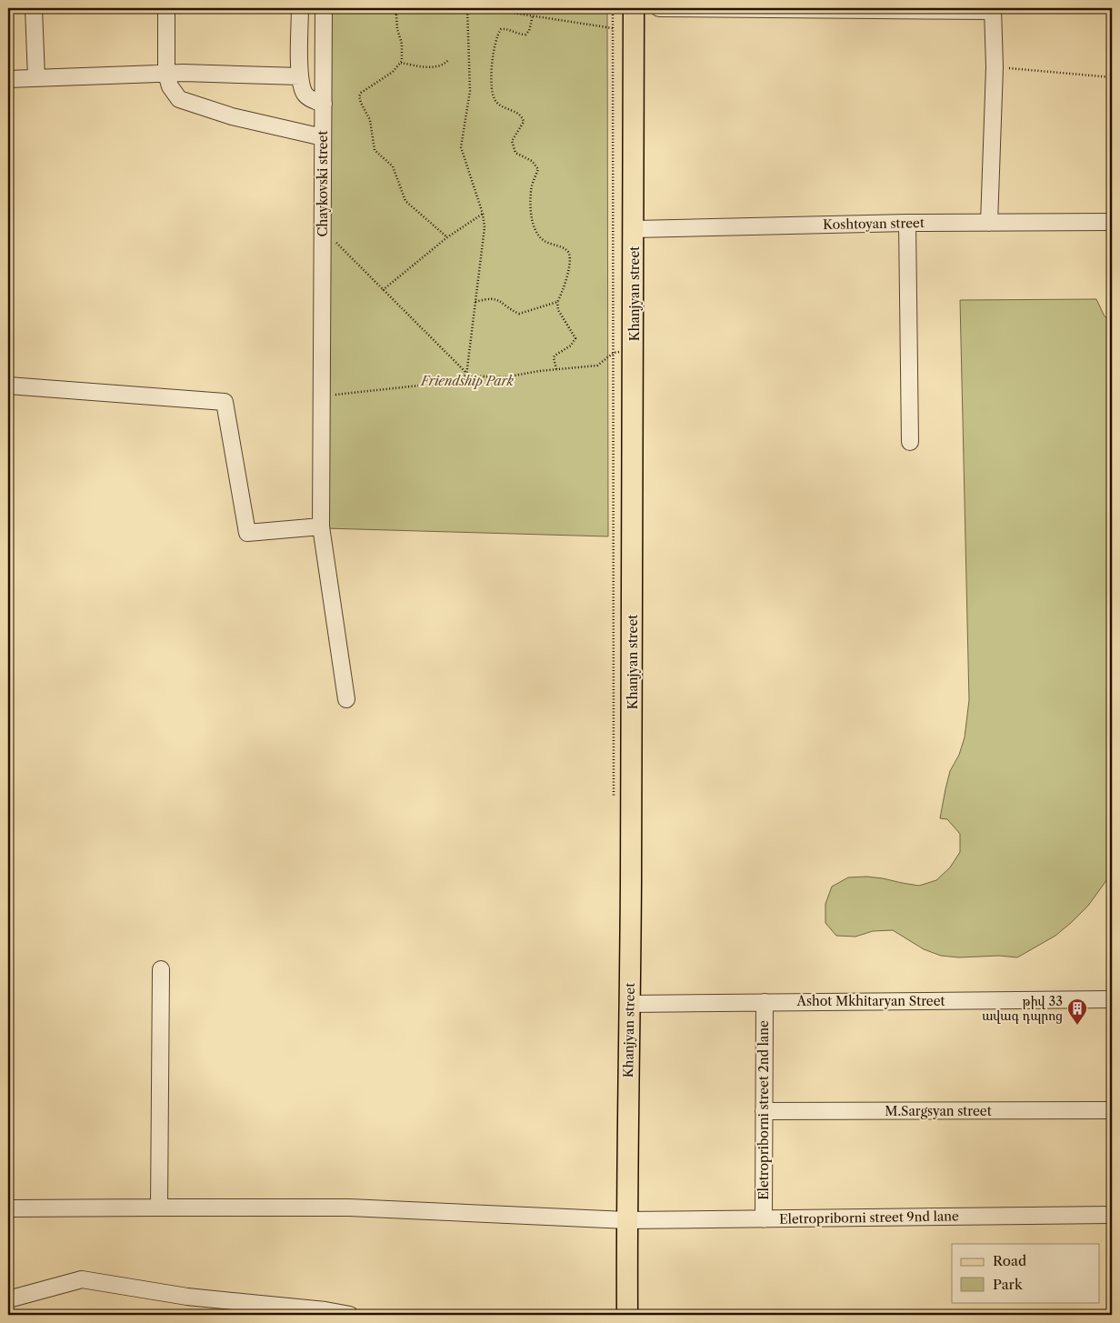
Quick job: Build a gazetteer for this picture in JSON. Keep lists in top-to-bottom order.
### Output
{
  "streets": {
    "main road": ["Khanjyan street"],
    "street": [
      "Chaykovski street",
      "Koshtoyan street",
      "Ashot Mkhitaryan Street",
      "Eletropriborni street 2nd lane",
      "M.Sargsyan street",
      "Eletropriborni street 9nd lane"
    ]
  },
  "crossings": [
    ["Koshtoyan street", "Khanjyan street"],
    ["Khanjyan street", "Ashot Mkhitaryan Street"],
    ["Khanjyan street", "Eletropriborni street 9nd lane"],
    ["Ashot Mkhitaryan Street", "Eletropriborni street 2nd lane"],
    ["Eletropriborni street 2nd lane", "M.Sargsyan street"],
    ["Eletropriborni street 2nd lane", "Eletropriborni street 9nd lane"]
  ],
  "parks": ["Friendship Park"],
  "places": {
    "building": ["թիվ 33 ավագ դպրոց"]
  },
  "legend": ["Road", "Park"]
}
